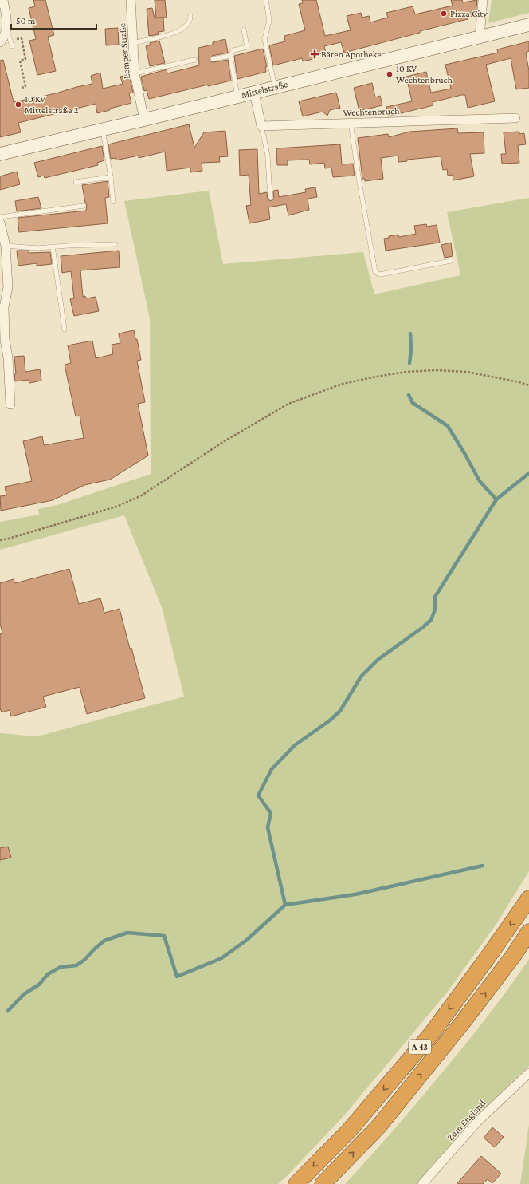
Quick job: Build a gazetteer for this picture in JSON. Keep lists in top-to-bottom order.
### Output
{
  "streets": {
    "highway": ["A 43"],
    "main road": ["Mittelstraße"],
    "street": ["Lemper Straße", "Wechtenbruch", "Zum England"]
  },
  "crossings": [
    ["Lemper Straße", "Mittelstraße"]
  ],
  "places": {
    "other": ["Pizza City", "10 KV Wechtenbruch", "10 KV Mittelstraße 2"],
    "health": ["Bären Apotheke"]
  },
  "scale_bar": "50 m"
}
